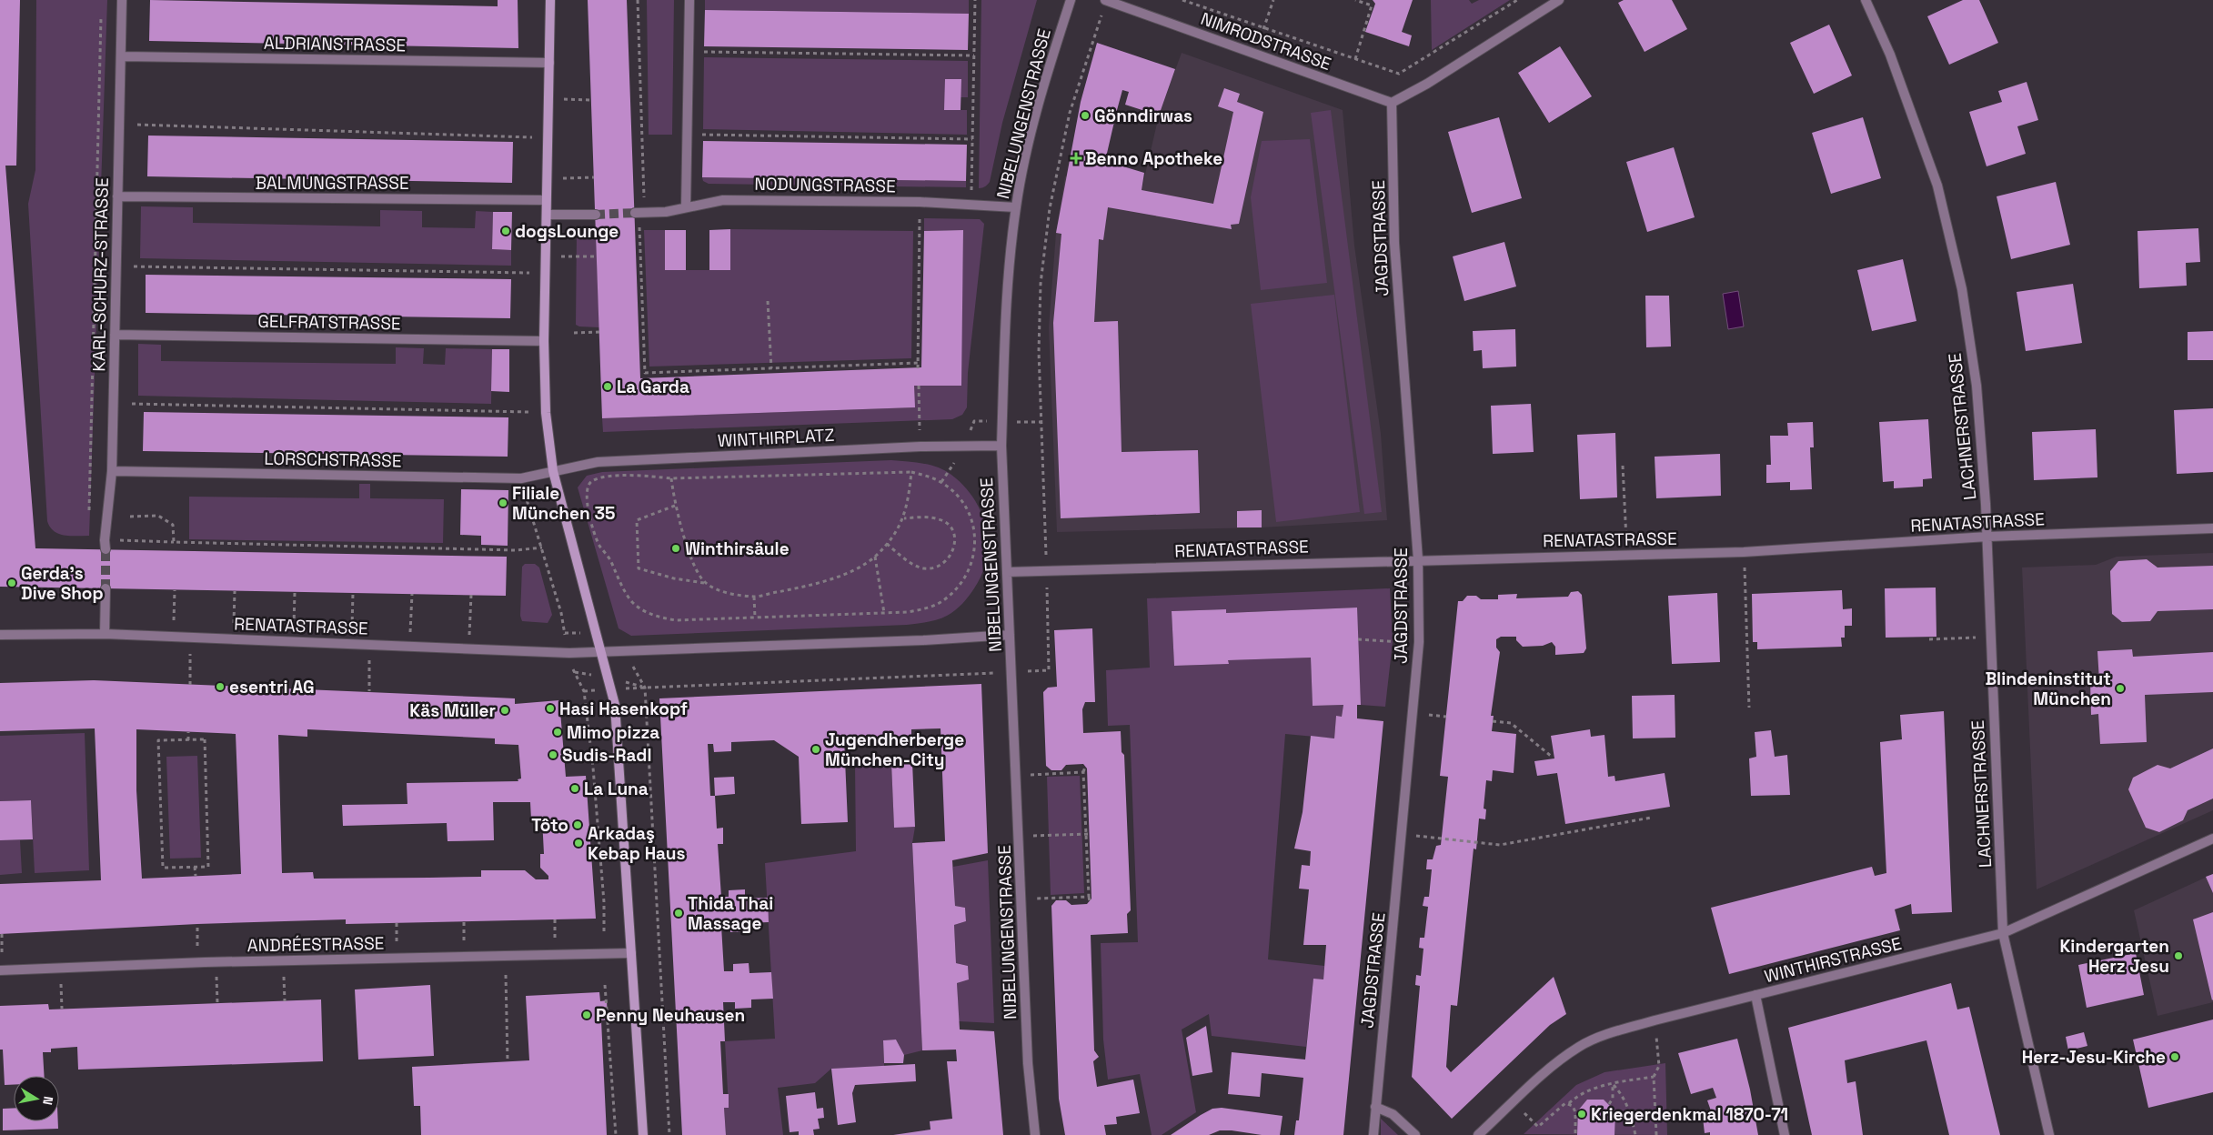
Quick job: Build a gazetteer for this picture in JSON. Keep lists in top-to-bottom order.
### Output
{
  "streets": {
    "street": [
      "NIMRODSTRASSE",
      "ALDRIANSTRASSE",
      "NIBELUNGENSTRASSE",
      "BALMUNGSTRASSE",
      "NODUNGSTRASSE",
      "JAGDSTRASSE",
      "KARL-SCHURZ-STRASSE",
      "GELFRATSTRASSE",
      "LACHNERSTRASSE",
      "WINTHIRPLATZ",
      "LORSCHSTRASSE",
      "RENATASTRASSE",
      "ANDRÉESTRASSE",
      "WINTHIRSTRASSE"
    ]
  },
  "crossings": [
    ["NIMRODSTRASSE", "JAGDSTRASSE"],
    ["ALDRIANSTRASSE", "KARL-SCHURZ-STRASSE"],
    ["NIBELUNGENSTRASSE", "NODUNGSTRASSE"],
    ["NIBELUNGENSTRASSE", "WINTHIRPLATZ"],
    ["NIBELUNGENSTRASSE", "RENATASTRASSE"],
    ["BALMUNGSTRASSE", "KARL-SCHURZ-STRASSE"],
    ["JAGDSTRASSE", "RENATASTRASSE"],
    ["KARL-SCHURZ-STRASSE", "GELFRATSTRASSE"],
    ["KARL-SCHURZ-STRASSE", "LORSCHSTRASSE"],
    ["LACHNERSTRASSE", "RENATASTRASSE"],
    ["LACHNERSTRASSE", "WINTHIRSTRASSE"],
    ["WINTHIRPLATZ", "LORSCHSTRASSE"]
  ],
  "places": {
    "other": [
      "Gönndirwas",
      "dogsLounge",
      "La Garda",
      "Filiale München 35",
      "Winthirsäule",
      "Gerda's Dive Shop",
      "esentri AG",
      "Blindeninstitut München",
      "Hasi Hasenkopf",
      "Käs Müller",
      "Mimo pizza",
      "Jugendherberge München-City",
      "Sudis-Radl",
      "La Luna",
      "Tôto",
      "Arkadaş Kebap Haus",
      "Thida Thai Massage",
      "Kindergarten Herz Jesu",
      "Penny Neuhausen",
      "Herz-Jesu-Kirche",
      "Kriegerdenkmal 1870-71"
    ],
    "health": ["Benno Apotheke"]
  },
  "north": "right"
}
